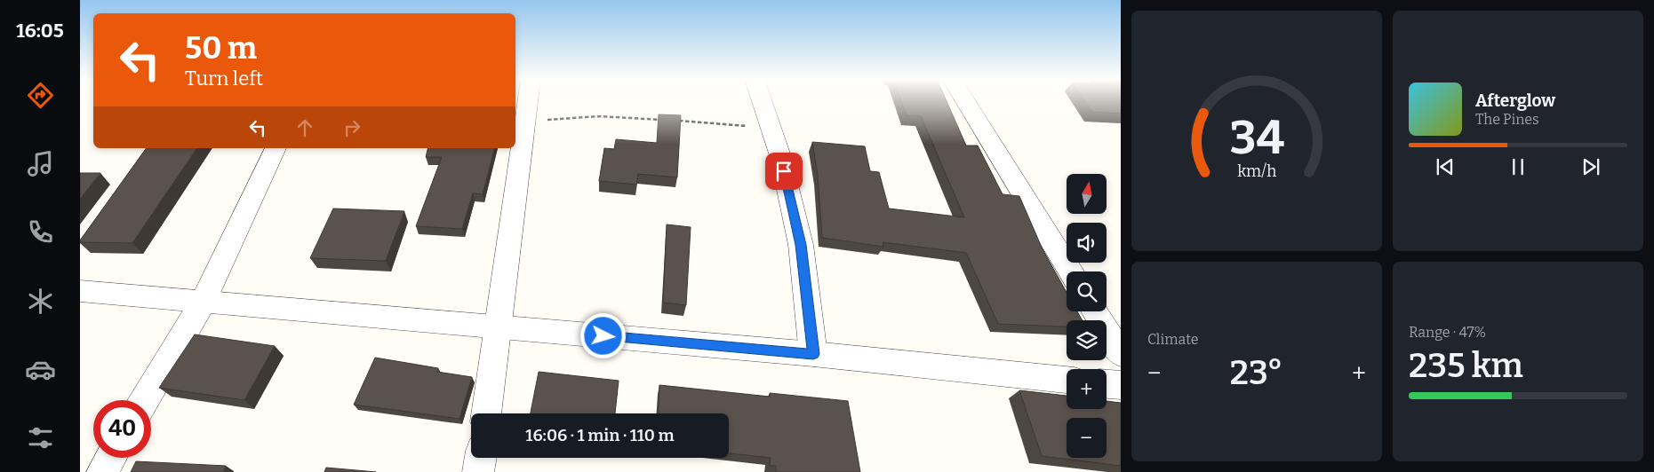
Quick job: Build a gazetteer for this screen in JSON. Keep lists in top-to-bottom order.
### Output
{
  "north": "top",
  "page": {
    "tabs": "16:05",
    "turn": ["50 m", "Turn left"],
    "song": ["Afterglow", "The Pines"],
    "map_buttons": ["+", "−"],
    "tile": [
      "Climate",
      ["Range · 47%", "235 km"]
    ],
    "heat": ["−", "23°", "+"],
    "limit": "40",
    "trip": "16:06 · 1 min · 110 m",
    "gauge": ["34", "km/h"]
  }
}
